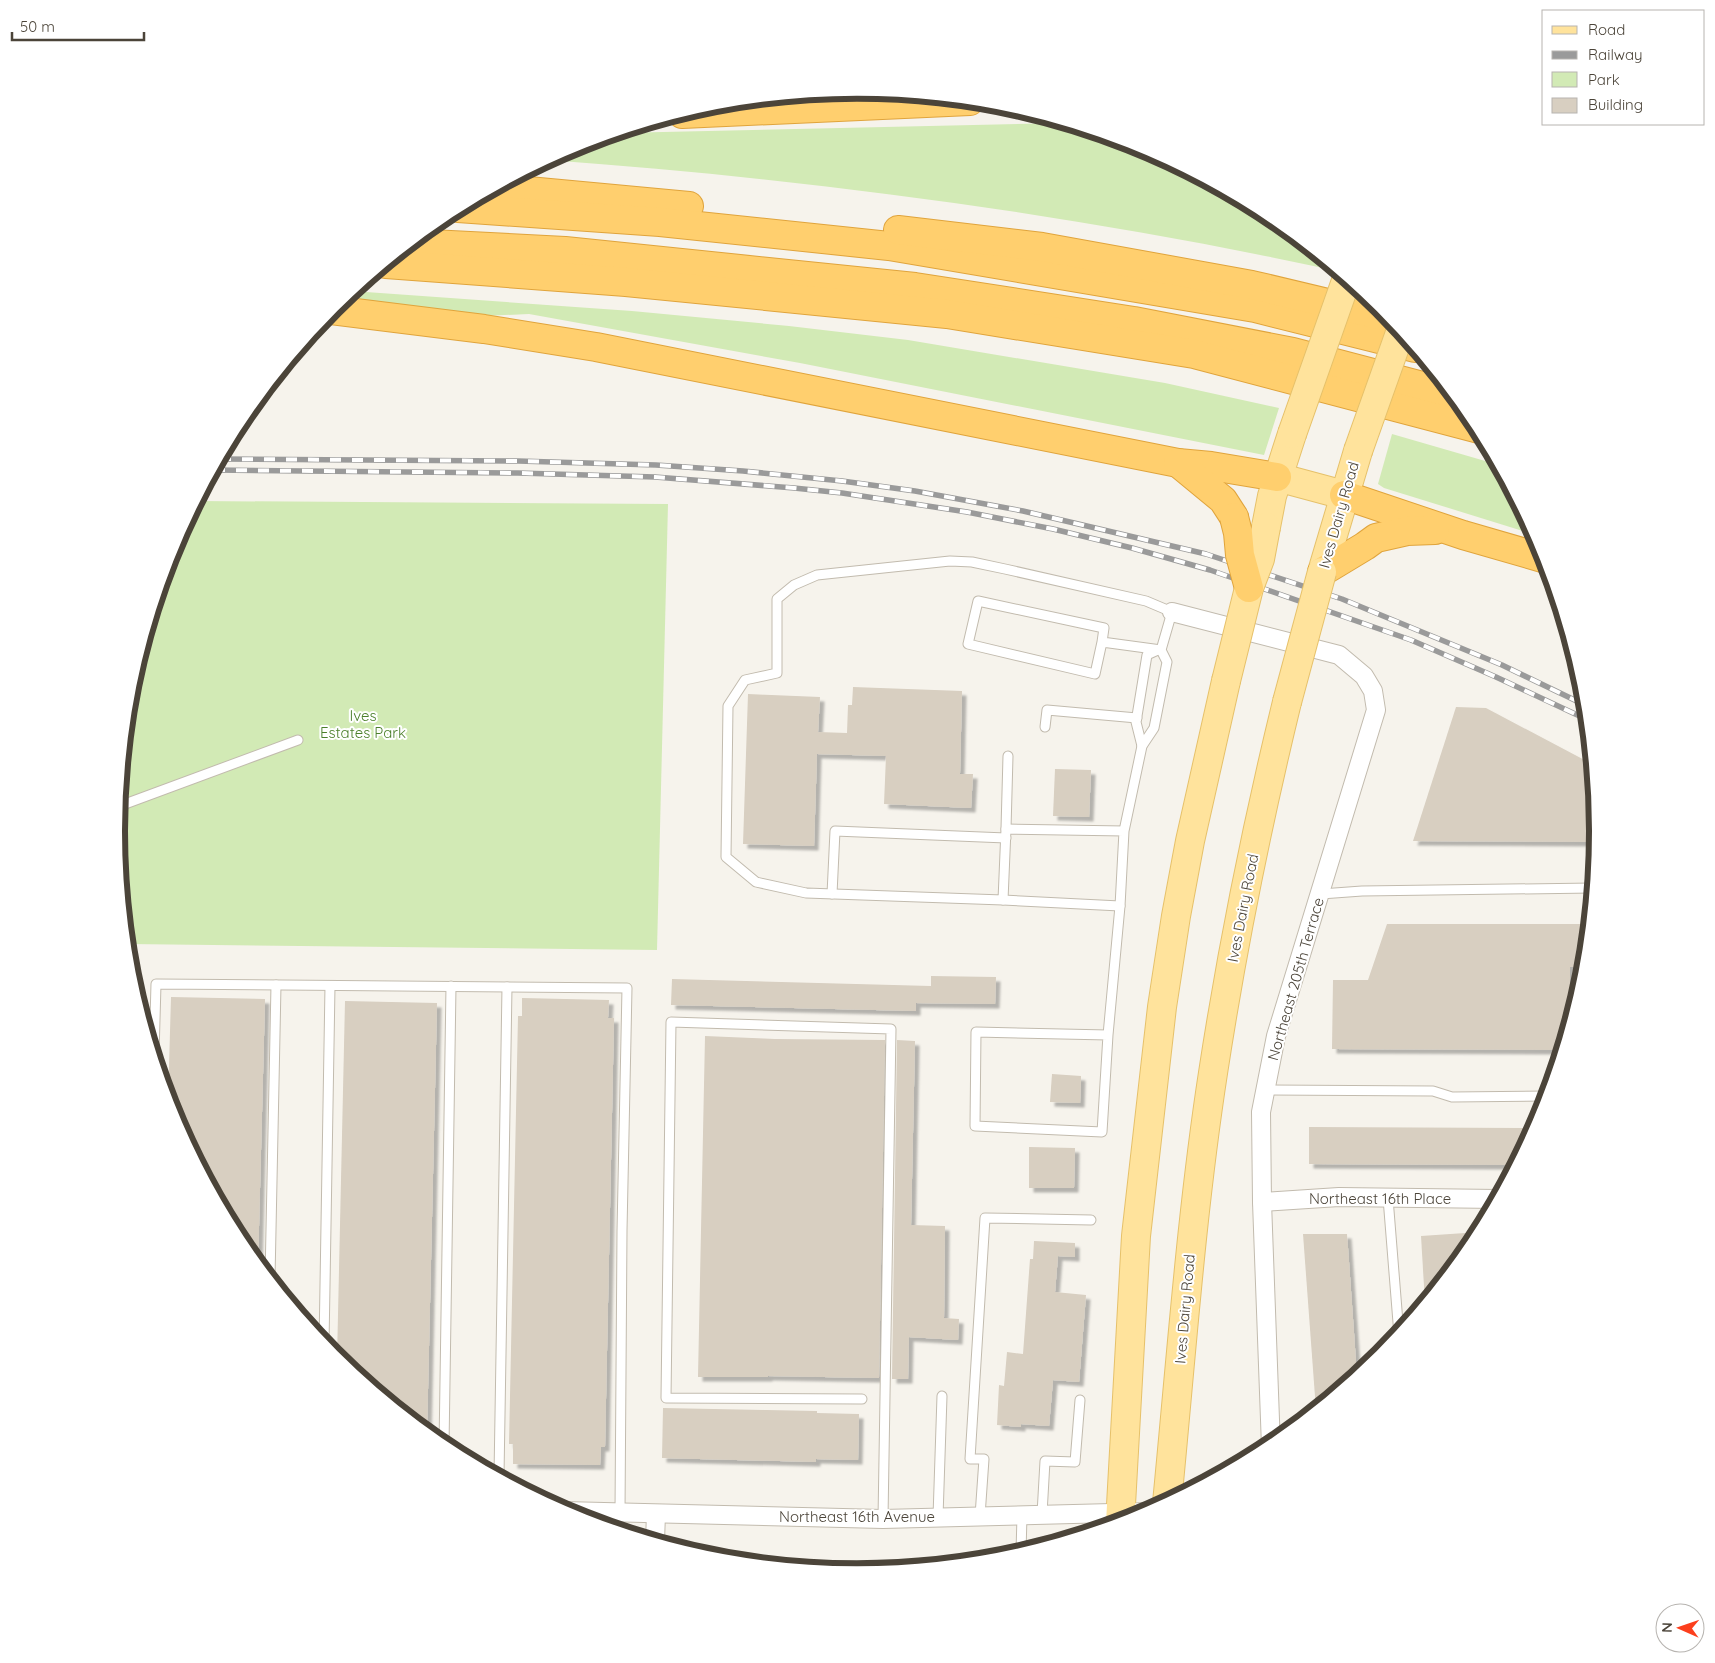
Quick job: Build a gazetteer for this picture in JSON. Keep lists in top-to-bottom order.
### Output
{
  "streets": {
    "main road": ["Ives Dairy Road"],
    "street": ["Northeast 205th Terrace", "Northeast 16th Place", "Northeast 16th Avenue"]
  },
  "crossings": [
    ["Northeast 205th Terrace", "Northeast 16th Place"]
  ],
  "parks": ["Ives Estates Park"],
  "legend": [
    "Road",
    "Railway",
    "Park",
    "Building"
  ],
  "scale_bar": "50 m",
  "north": "left"
}
